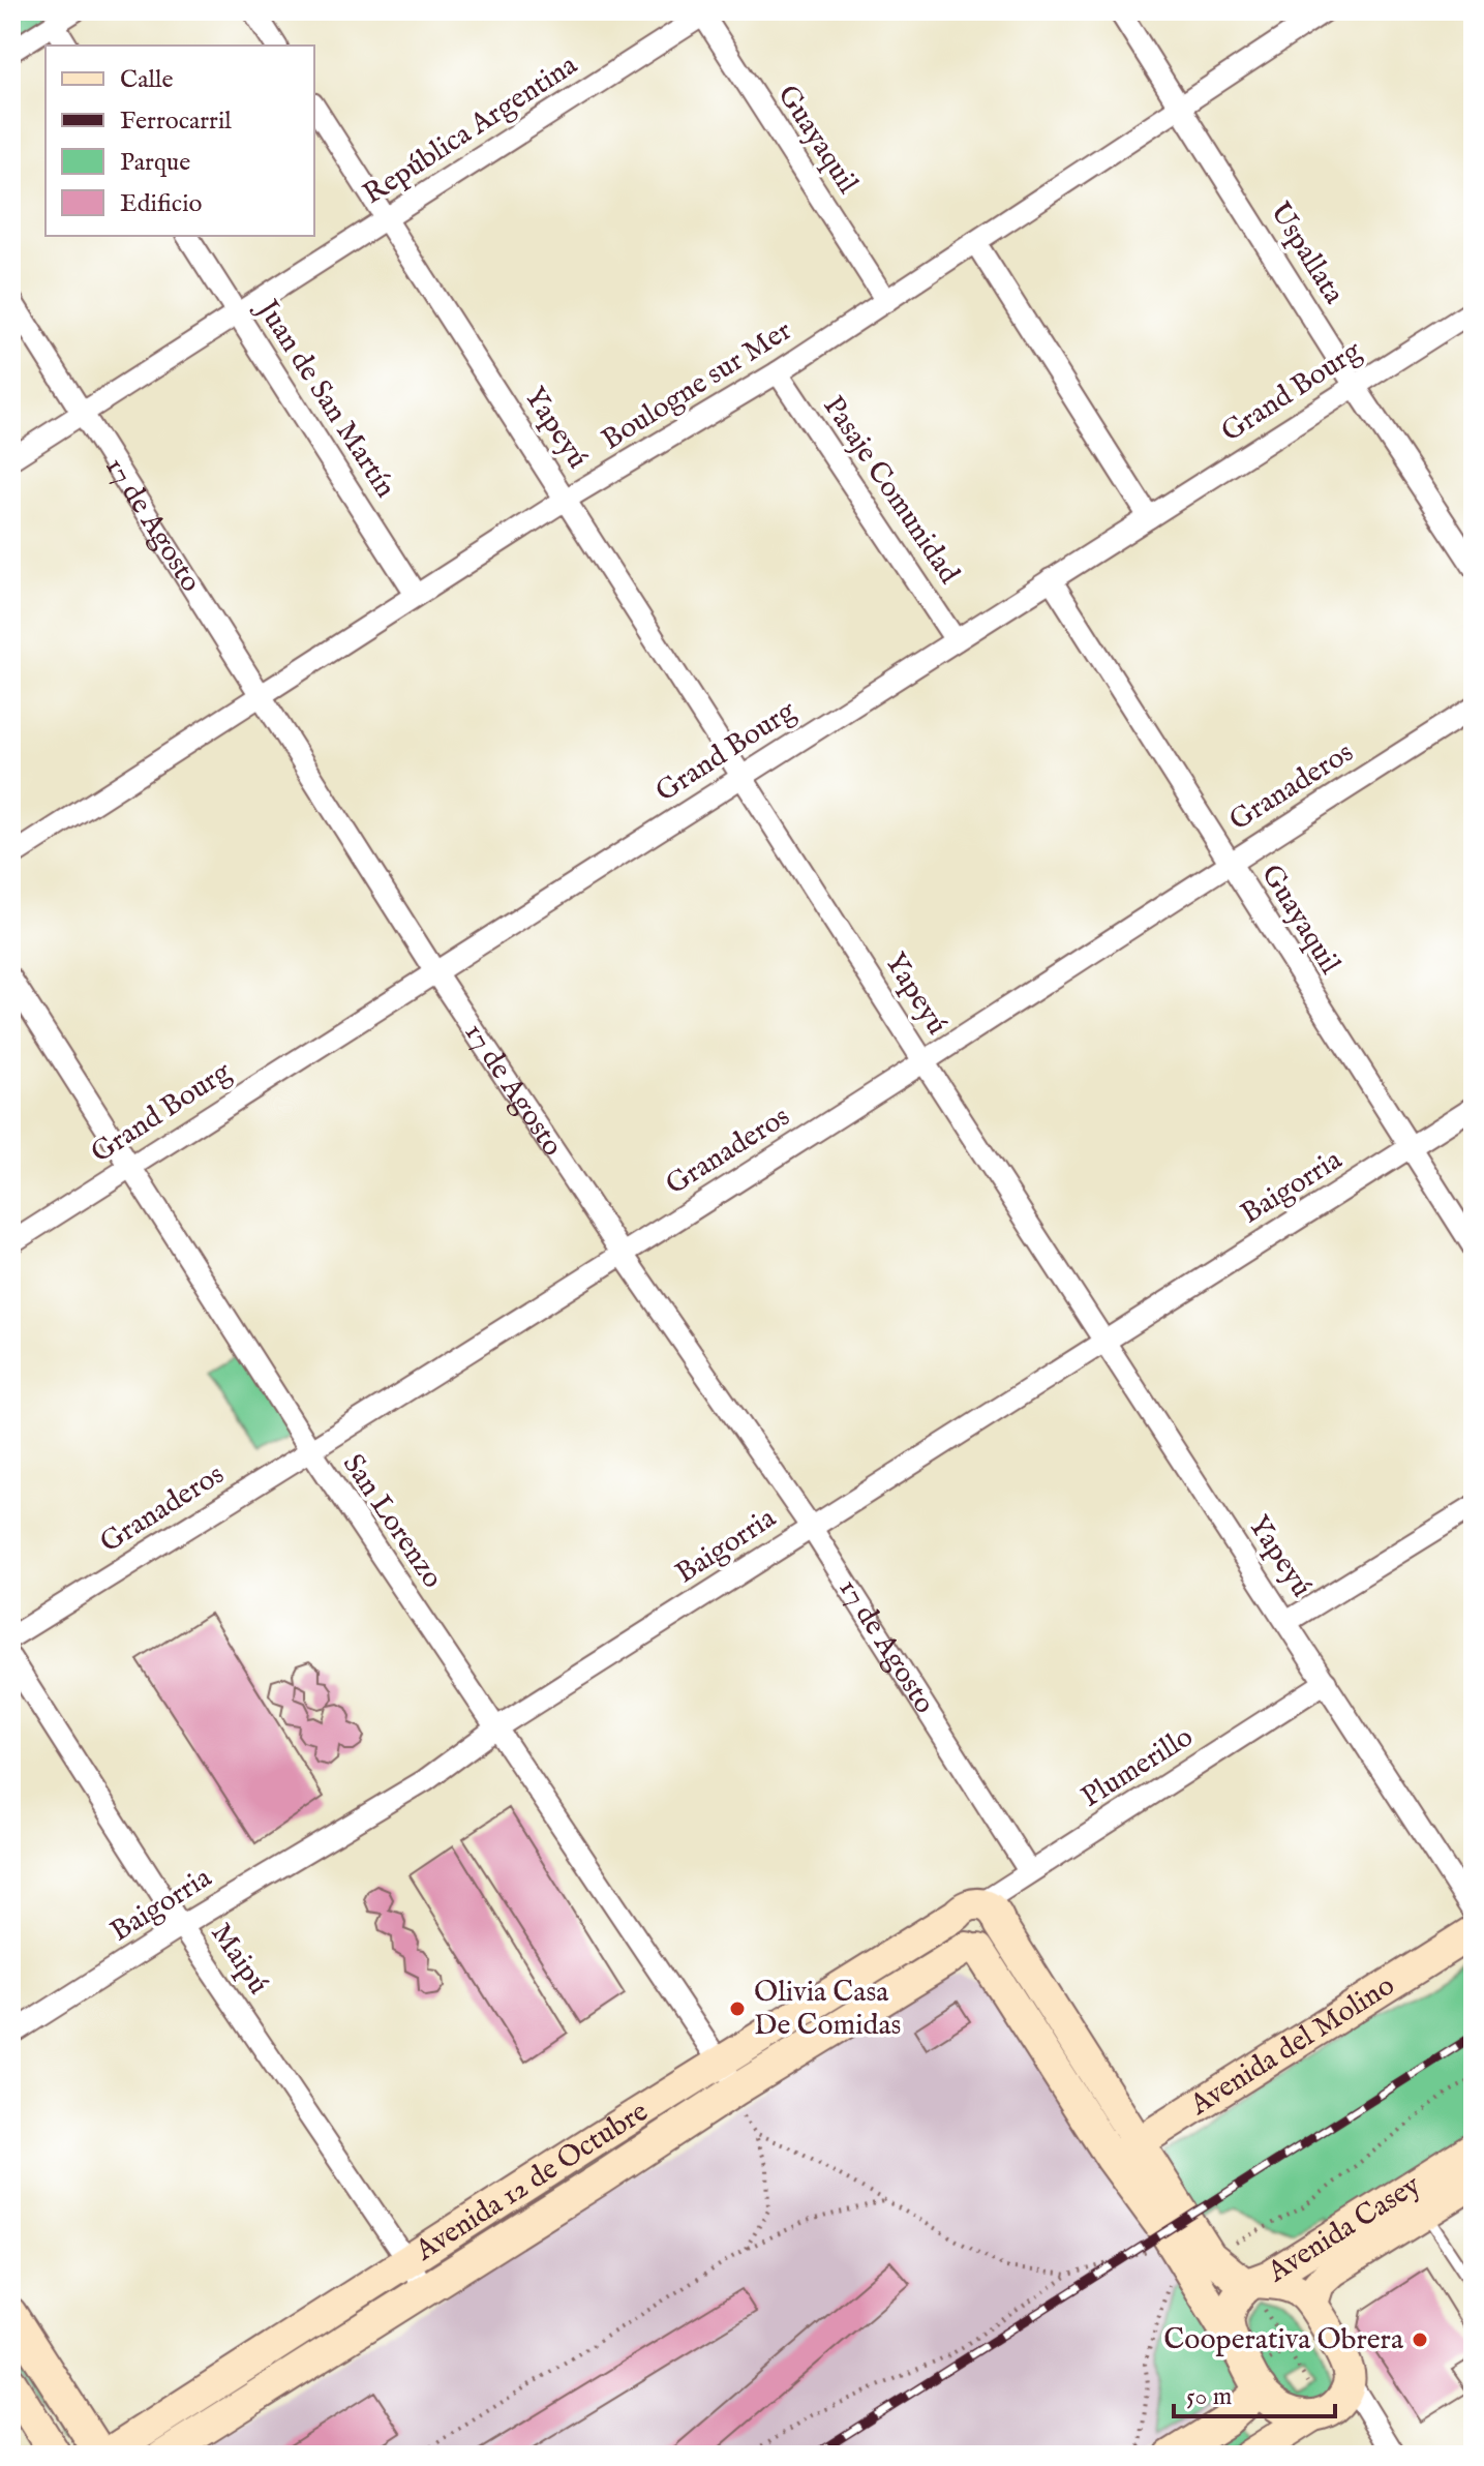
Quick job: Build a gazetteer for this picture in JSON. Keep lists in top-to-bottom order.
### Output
{
  "streets": {
    "main road": ["Avenida del Molino", "Avenida 12 de Octubre", "Avenida Casey"],
    "street": [
      "República Argentina",
      "Guayaquil",
      "Uspallata",
      "Boulogne sur Mer",
      "Grand Bourg",
      "Juan de San Martín",
      "Yapeyú",
      "Pasaje Comunidad",
      "17 de Agosto",
      "Granaderos",
      "Baigorria",
      "San Lorenzo",
      "Plumerillo",
      "Maipú"
    ]
  },
  "crossings": [
    ["República Argentina", "Guayaquil"],
    ["República Argentina", "Juan de San Martín"],
    ["República Argentina", "Yapeyú"],
    ["República Argentina", "17 de Agosto"],
    ["Guayaquil", "Boulogne sur Mer"],
    ["Guayaquil", "Grand Bourg"],
    ["Guayaquil", "Granaderos"],
    ["Guayaquil", "Baigorria"],
    ["Uspallata", "Boulogne sur Mer"],
    ["Uspallata", "Grand Bourg"],
    ["Boulogne sur Mer", "Juan de San Martín"],
    ["Boulogne sur Mer", "Yapeyú"],
    ["Boulogne sur Mer", "Pasaje Comunidad"],
    ["Boulogne sur Mer", "17 de Agosto"],
    ["Grand Bourg", "Yapeyú"],
    ["Grand Bourg", "Pasaje Comunidad"],
    ["Grand Bourg", "17 de Agosto"],
    ["Grand Bourg", "San Lorenzo"],
    ["Yapeyú", "Granaderos"],
    ["Yapeyú", "Baigorria"],
    ["Yapeyú", "Plumerillo"],
    ["17 de Agosto", "Granaderos"],
    ["17 de Agosto", "Baigorria"],
    ["17 de Agosto", "Plumerillo"],
    ["Granaderos", "San Lorenzo"],
    ["Baigorria", "San Lorenzo"],
    ["Baigorria", "Maipú"],
    ["San Lorenzo", "Avenida 12 de Octubre"],
    ["Plumerillo", "Avenida 12 de Octubre"],
    ["Maipú", "Avenida 12 de Octubre"]
  ],
  "places": ["Olivia Casa De Comidas", "Cooperativa Obrera"],
  "legend": [
    "Calle",
    "Ferrocarril",
    "Parque",
    "Edificio"
  ],
  "scale_bar": "50 m"
}
